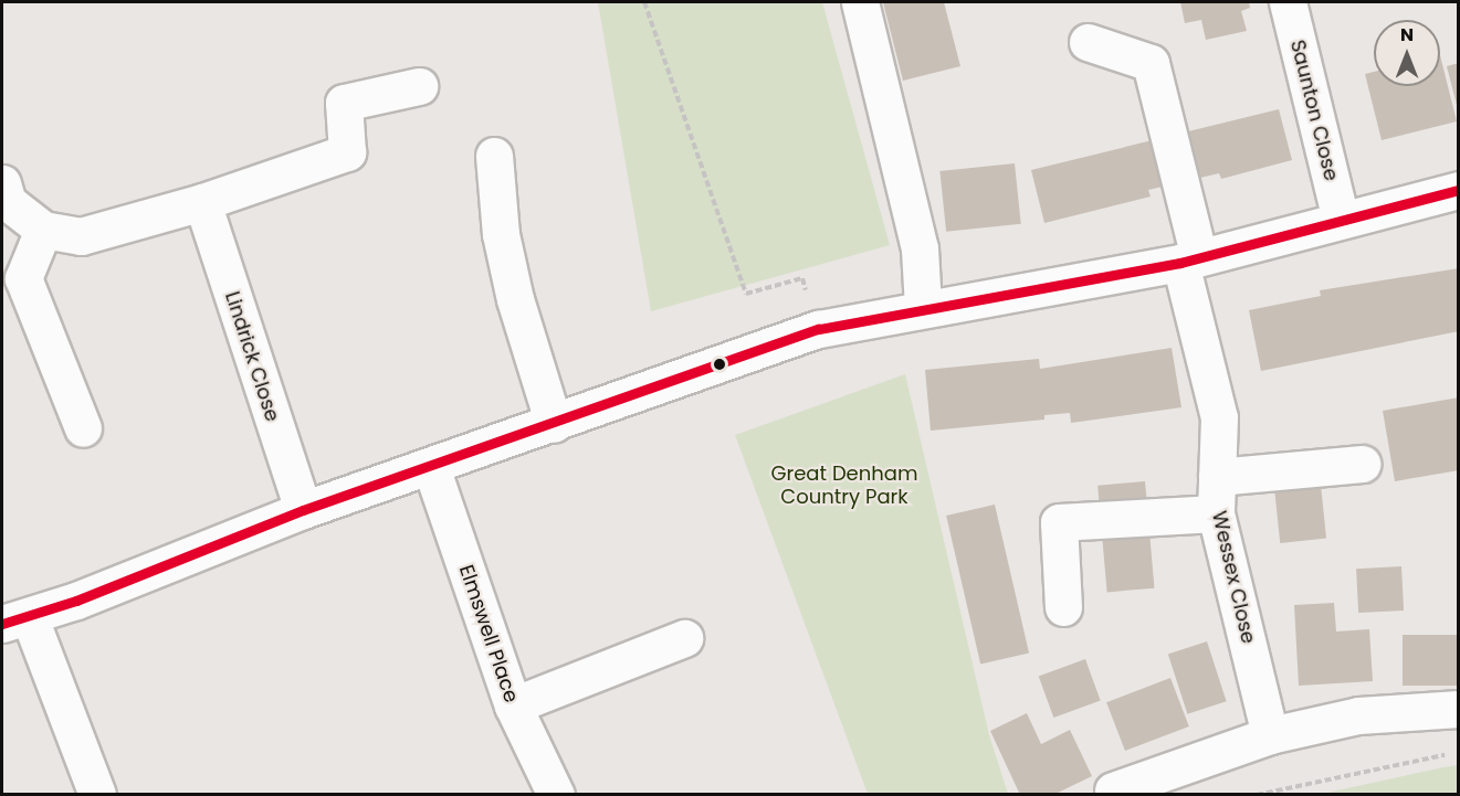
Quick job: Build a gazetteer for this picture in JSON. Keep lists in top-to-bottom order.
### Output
{
  "streets": {
    "street": [
      "Saunton Close",
      "Lindrick Close",
      "Wessex Close",
      "Elmswell Place"
    ]
  },
  "parks": ["Great Denham Country Park"],
  "north": "top"
}
